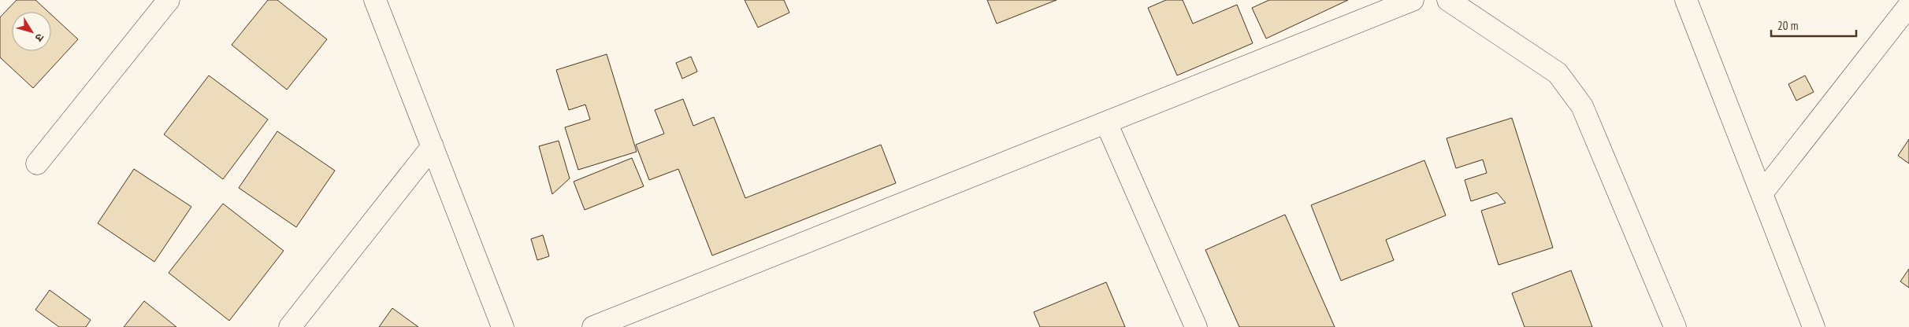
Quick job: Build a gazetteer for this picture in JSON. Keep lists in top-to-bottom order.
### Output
{
  "scale_bar": "20 m",
  "north": "bottom right"
}
